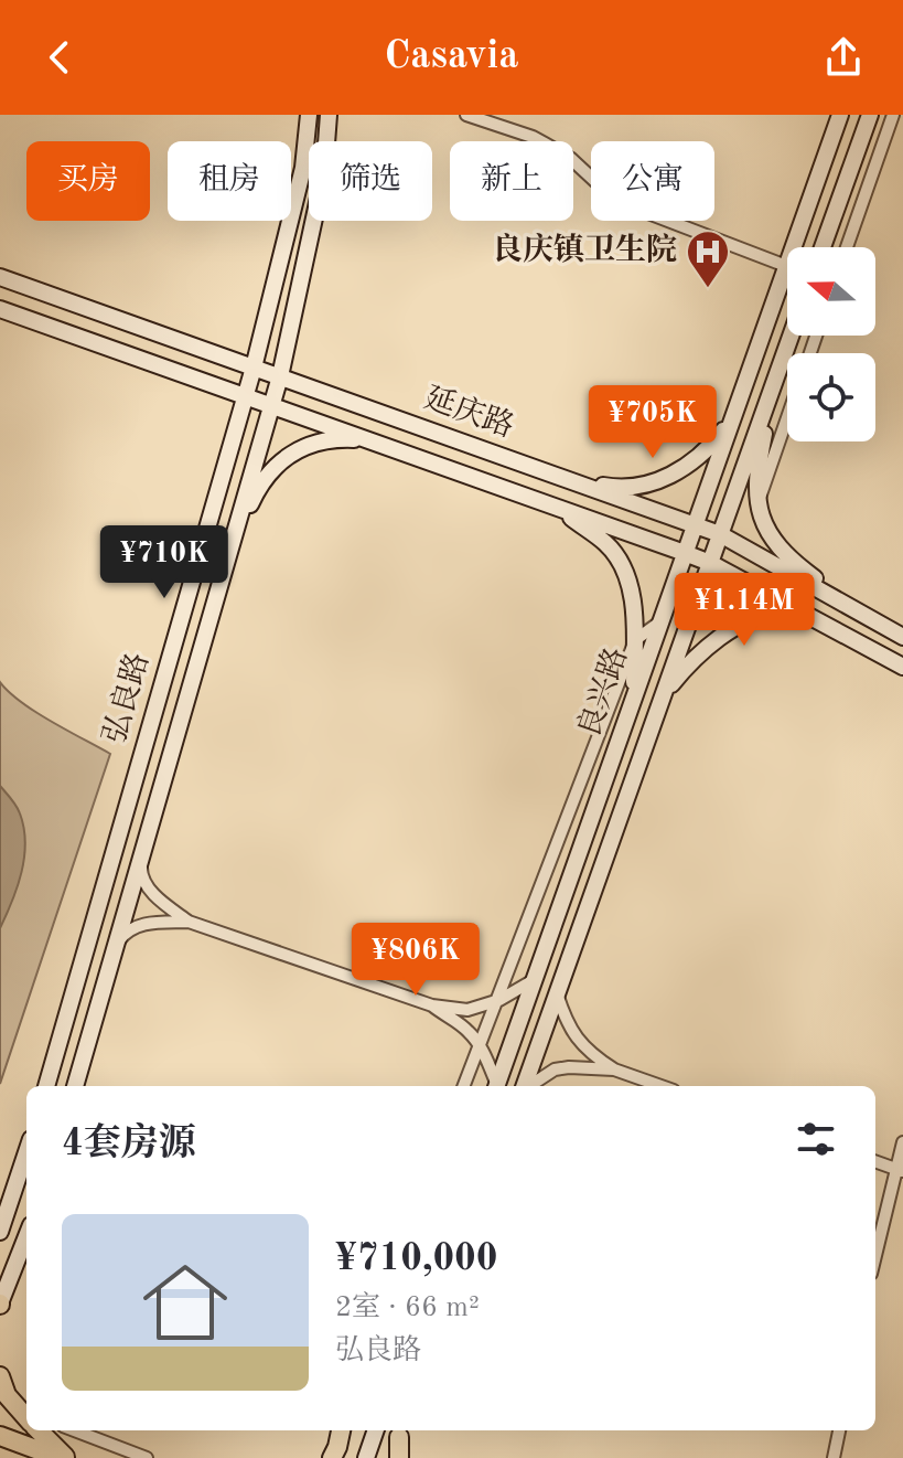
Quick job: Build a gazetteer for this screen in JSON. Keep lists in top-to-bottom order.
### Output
{
  "streets": {
    "street": ["延庆路", "良兴路", "弘良路"]
  },
  "crossings": [
    ["延庆路", "良兴路"],
    ["延庆路", "弘良路"]
  ],
  "places": {
    "hospital": ["良庆镇卫生院"]
  },
  "north": "left",
  "page": {
    "header": "Casavia",
    "chip": [
      "买房",
      "租房",
      "筛选",
      "新上",
      "公寓"
    ],
    "price": [
      "¥705K",
      "¥710K",
      "¥1.14M",
      "¥806K"
    ],
    "heading": "4套房源",
    "list": [
      {
        "name": "¥710,000",
        "note": "2室 · 66 m² · 弘良路"
      }
    ]
  }
}
